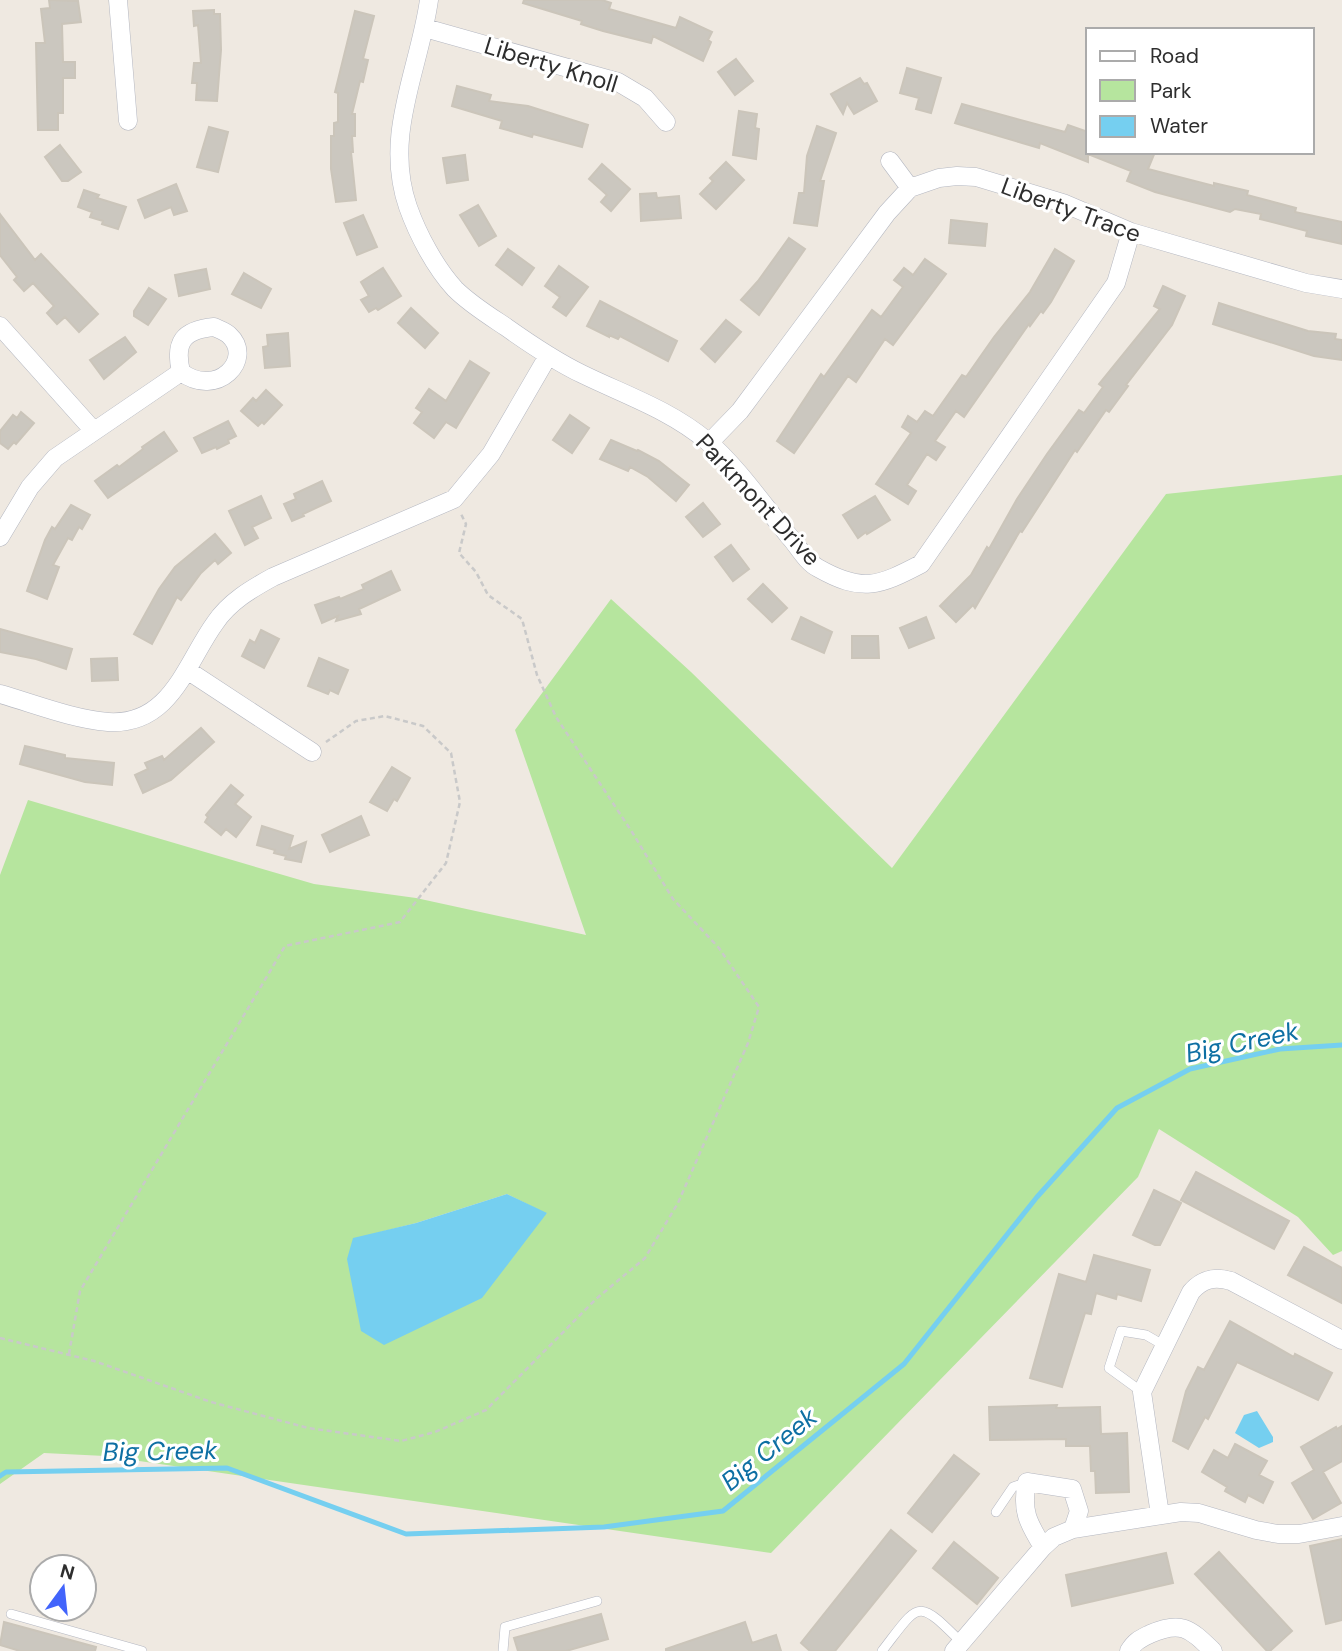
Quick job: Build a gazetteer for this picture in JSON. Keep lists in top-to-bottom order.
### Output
{
  "streets": {
    "street": ["Liberty Knoll", "Liberty Trace", "Parkmont Drive"]
  },
  "crossings": [
    ["Liberty Knoll", "Parkmont Drive"],
    ["Liberty Trace", "Parkmont Drive"]
  ],
  "water": ["Big Creek"],
  "legend": ["Road", "Park", "Water"],
  "north": "top"
}
